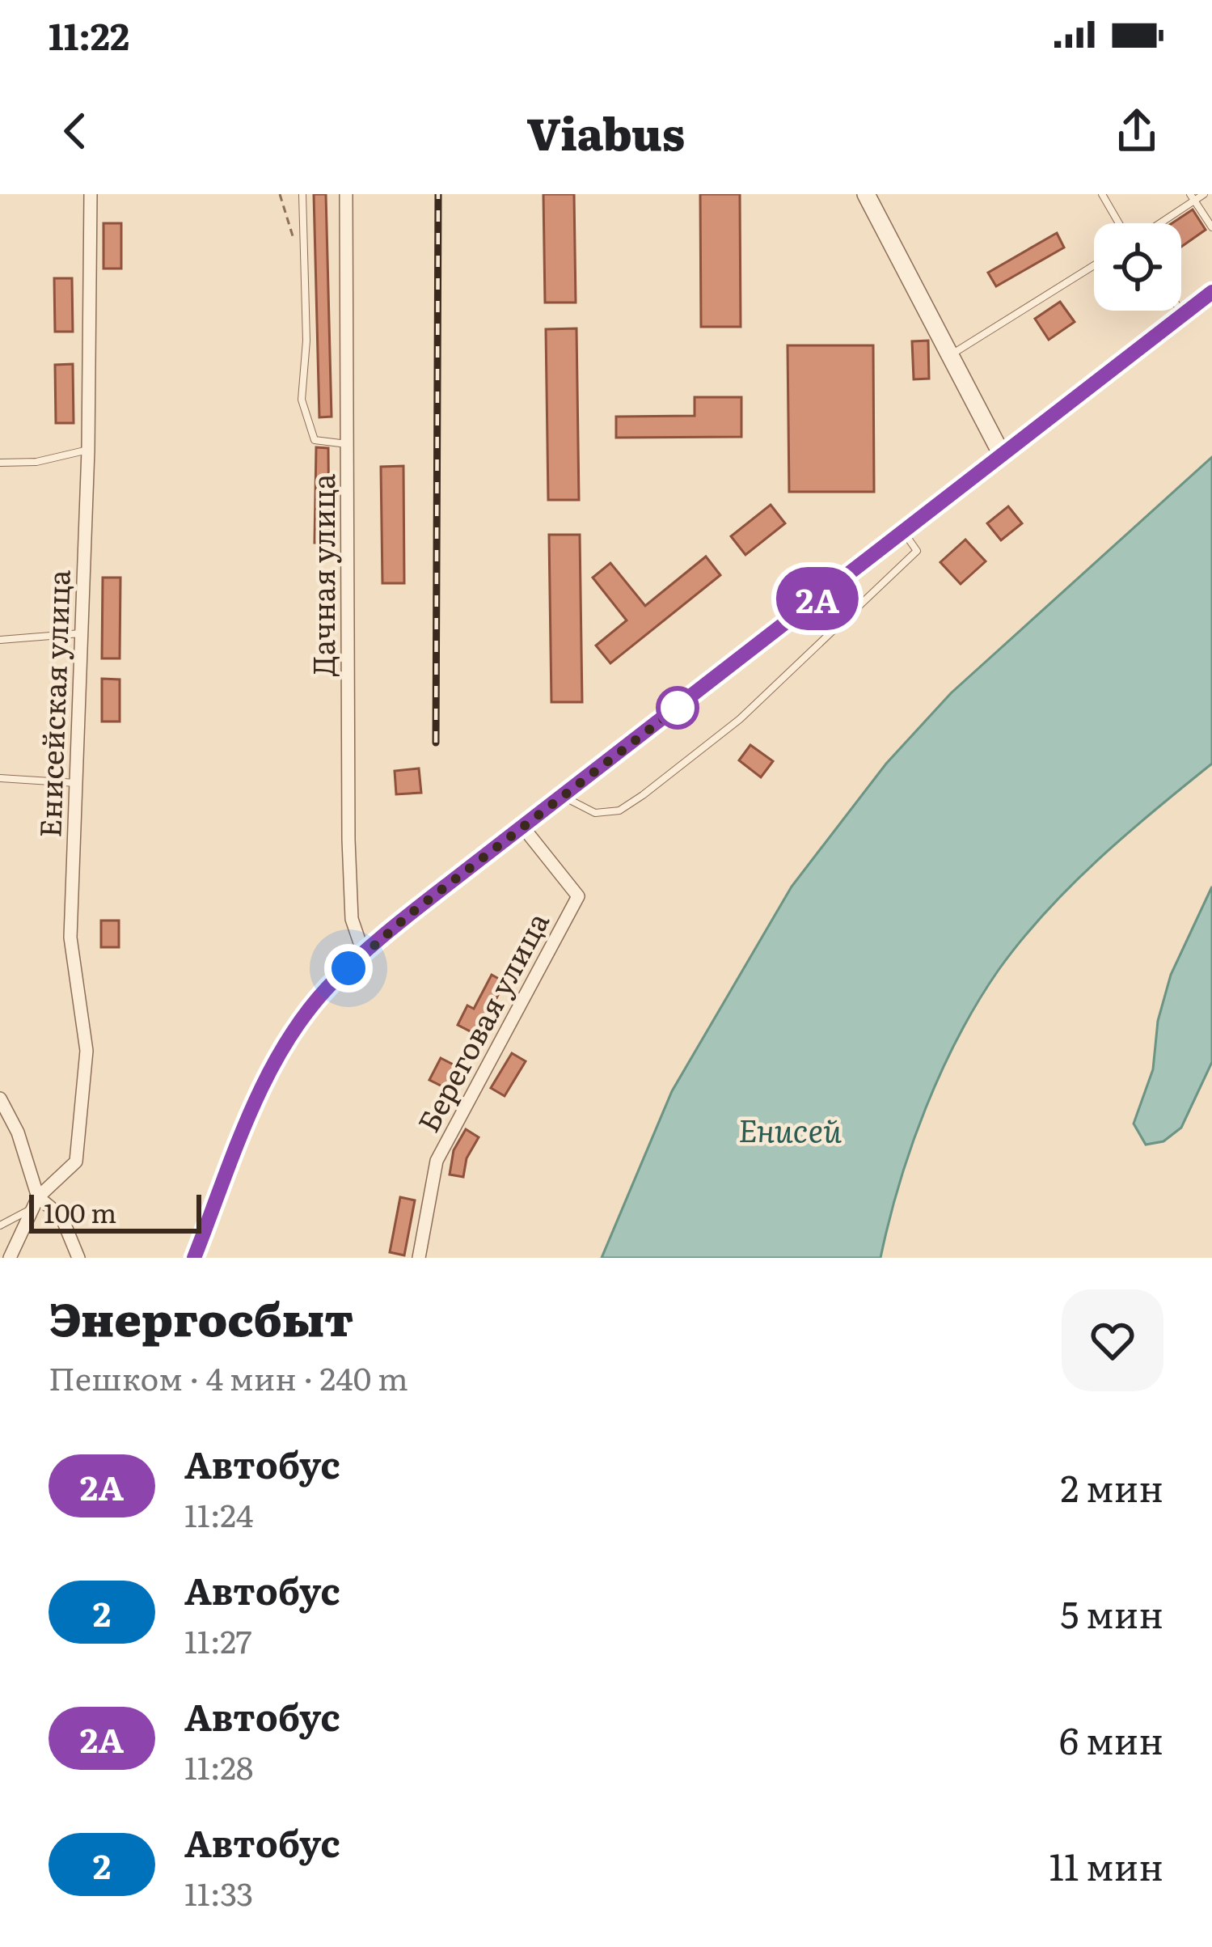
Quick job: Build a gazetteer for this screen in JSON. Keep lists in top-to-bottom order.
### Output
{
  "streets": {
    "street": ["Дачная улица", "Енисейская улица", "Береговая улица"]
  },
  "water": ["Енисей"],
  "lines": ["bus line 2А"],
  "scale_bar": "100 m",
  "page": {
    "status": "11:22",
    "header": "Viabus",
    "on_map": "2А",
    "scale": "100 m",
    "heading": ["Энергосбыт", "Пешком · 4 мин · 240 m"],
    "list": [
      {
        "mark": "2А",
        "name": "Автобус",
        "note": "11:24",
        "value": "2 мин"
      },
      {
        "mark": "2",
        "name": "Автобус",
        "note": "11:27",
        "value": "5 мин"
      },
      {
        "mark": "2А",
        "name": "Автобус",
        "note": "11:28",
        "value": "6 мин"
      },
      {
        "mark": "2",
        "name": "Автобус",
        "note": "11:33",
        "value": "11 мин"
      }
    ]
  }
}
